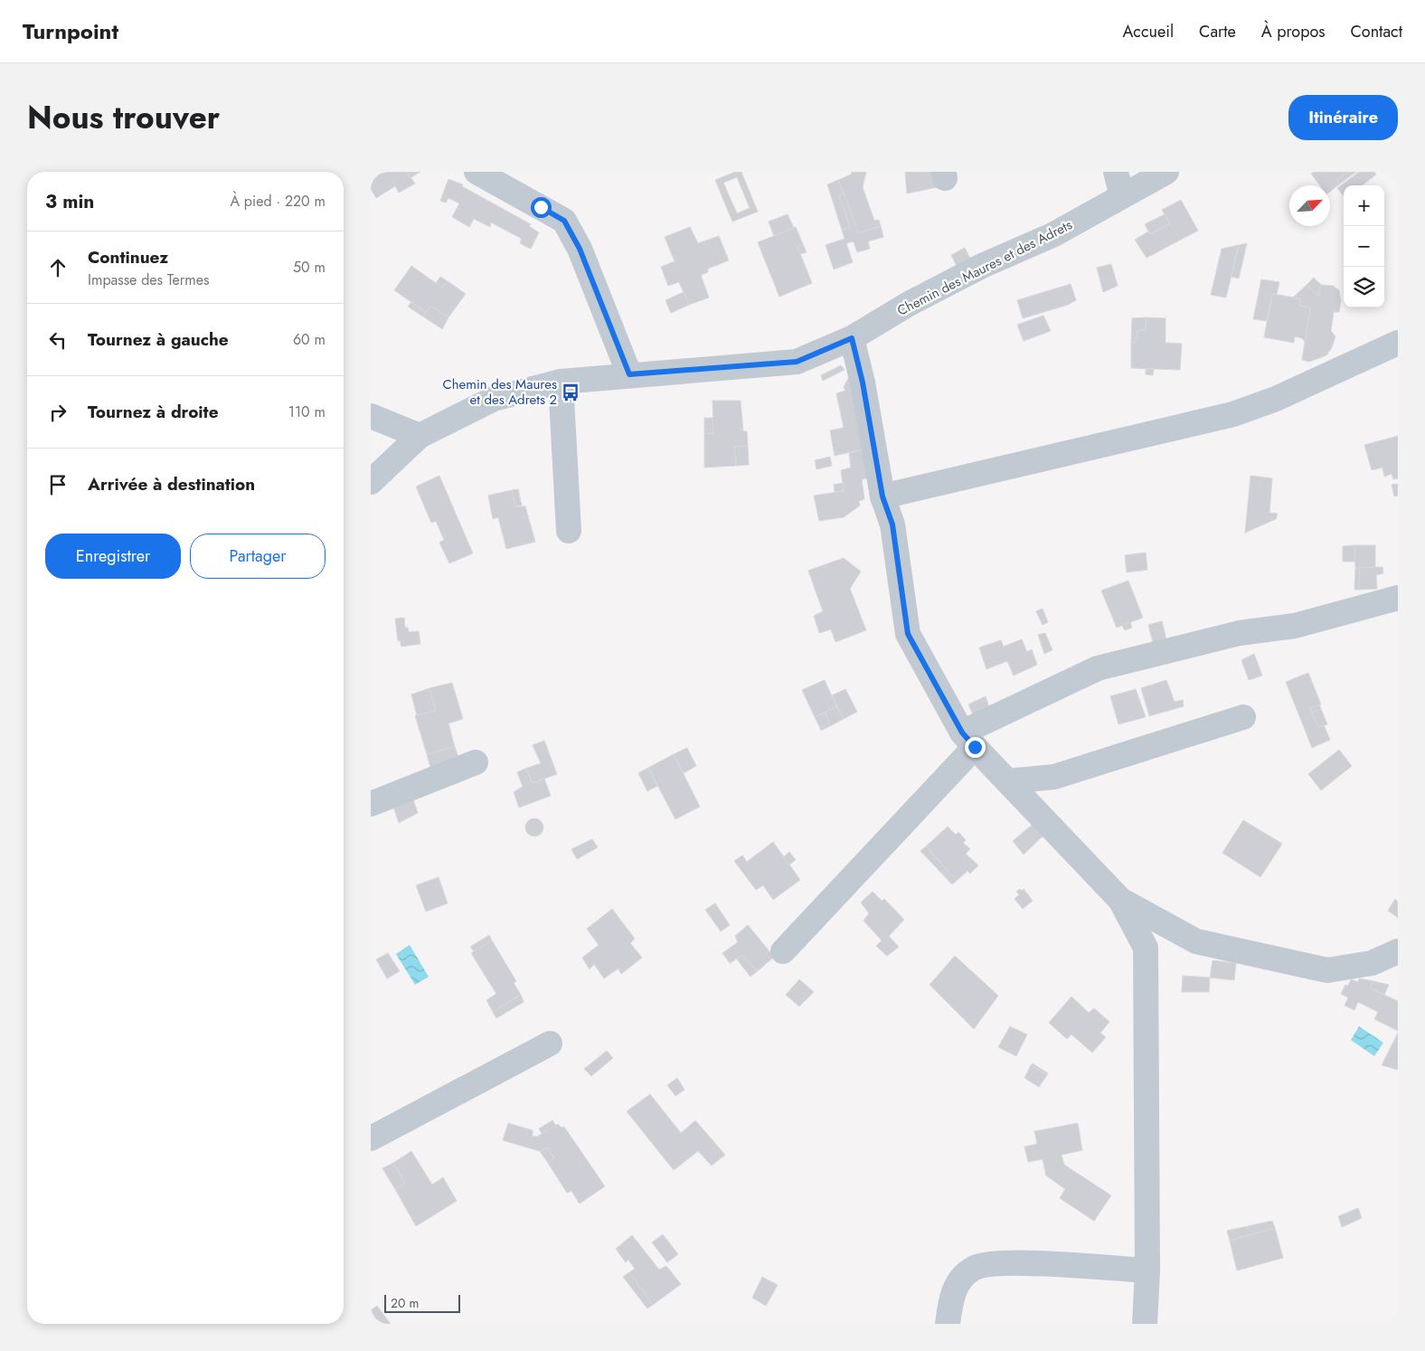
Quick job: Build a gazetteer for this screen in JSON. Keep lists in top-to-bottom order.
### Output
{
  "streets": {
    "street": ["Chemin des Maures et des Adrets"]
  },
  "places": {
    "bus stop": ["Chemin des Maures et des Adrets 2"]
  },
  "scale_bar": "20 m",
  "north": "top right",
  "page": {
    "header": "Turnpoint",
    "nav": [
      "Accueil",
      "Carte",
      "À propos",
      "Contact"
    ],
    "title": "Nous trouver",
    "buttons": [
      "Itinéraire",
      ["Enregistrer", "Partager"]
    ],
    "heading": ["3 min", "À pied · 220 m"],
    "map_buttons": ["+", "−"],
    "list": [
      ["Continuez", "Impasse des Termes", "50 m"],
      ["Tournez à gauche", "60 m"],
      ["Tournez à droite", "110 m"],
      "Arrivée à destination"
    ],
    "scale": "20 m"
  }
}
